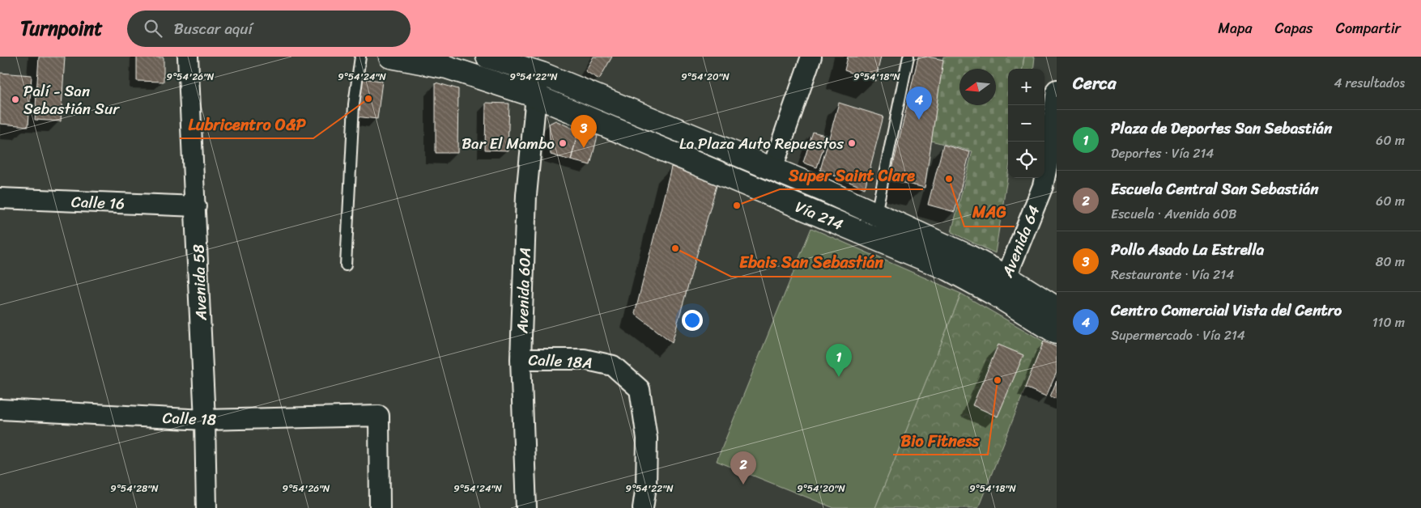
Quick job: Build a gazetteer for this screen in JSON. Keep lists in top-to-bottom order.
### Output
{
  "streets": {
    "main road": ["Vía 214"],
    "street": [
      "Calle 16",
      "Avenida 64",
      "Avenida 58",
      "Avenida 60A",
      "Calle 18A",
      "Calle 18"
    ]
  },
  "crossings": [
    ["Calle 16", "Avenida 58"],
    ["Vía 214", "Avenida 64"],
    ["Vía 214", "Avenida 60A"],
    ["Avenida 58", "Calle 18"],
    ["Avenida 60A", "Calle 18A"]
  ],
  "places": [
    "Lubricentro O&P",
    "Palí - San Sebastián Sur",
    "Bar El Mambo",
    "La Plaza Auto Repuestos",
    "MAG",
    "Super Saint Clare",
    "Ebais San Sebastián",
    "Bio Fitness"
  ],
  "north": "left",
  "page": {
    "header": "Turnpoint",
    "search": "Buscar aquí",
    "nav": ["Mapa", "Capas", "Compartir"],
    "heading": ["Cerca", "4 resultados"],
    "map_buttons": ["+", "−"],
    "pins": [
      "4",
      "3",
      "1",
      "2"
    ],
    "list": [
      {
        "mark": "1",
        "name": "Plaza de Deportes San Sebastián",
        "note": "Deportes · Vía 214",
        "value": "60 m"
      },
      {
        "mark": "2",
        "name": "Escuela Central San Sebastián",
        "note": "Escuela · Avenida 60B",
        "value": "60 m"
      },
      {
        "mark": "3",
        "name": "Pollo Asado La Estrella",
        "note": "Restaurante · Vía 214",
        "value": "80 m"
      },
      {
        "mark": "4",
        "name": "Centro Comercial Vista del Centro",
        "note": "Supermercado · Vía 214",
        "value": "110 m"
      }
    ]
  },
  "coordinates": [
    "9°54'22\"N",
    "9°54'20\"N",
    "9°54'18\"N",
    "9°54'26\"N",
    "9°54'24\"N",
    "9°54'28\"N"
  ]
}
